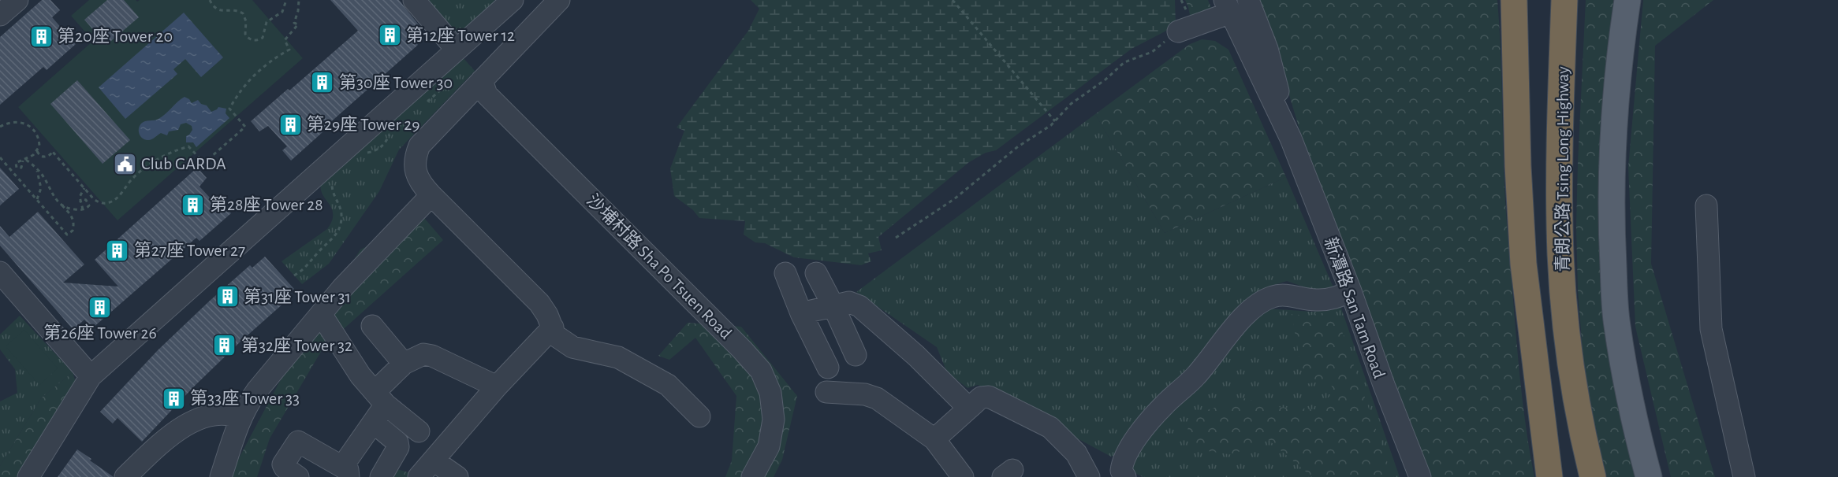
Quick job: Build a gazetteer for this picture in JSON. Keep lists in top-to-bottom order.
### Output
{
  "streets": {
    "highway": ["青朗公路 Tsing Long Highway"],
    "street": ["沙埔村路 Sha Po Tsuen Road", "新潭路 San Tam Road"]
  },
  "places": {
    "building": [
      "第12座 Tower 12",
      "第20座 Tower 20",
      "第30座 Tower 30",
      "第29座 Tower 29",
      "第28座 Tower 28",
      "第27座 Tower 27",
      "第31座 Tower 31",
      "第26座 Tower 26",
      "第32座 Tower 32",
      "第33座 Tower 33"
    ],
    "public building": ["Club GARDA"]
  }
}
